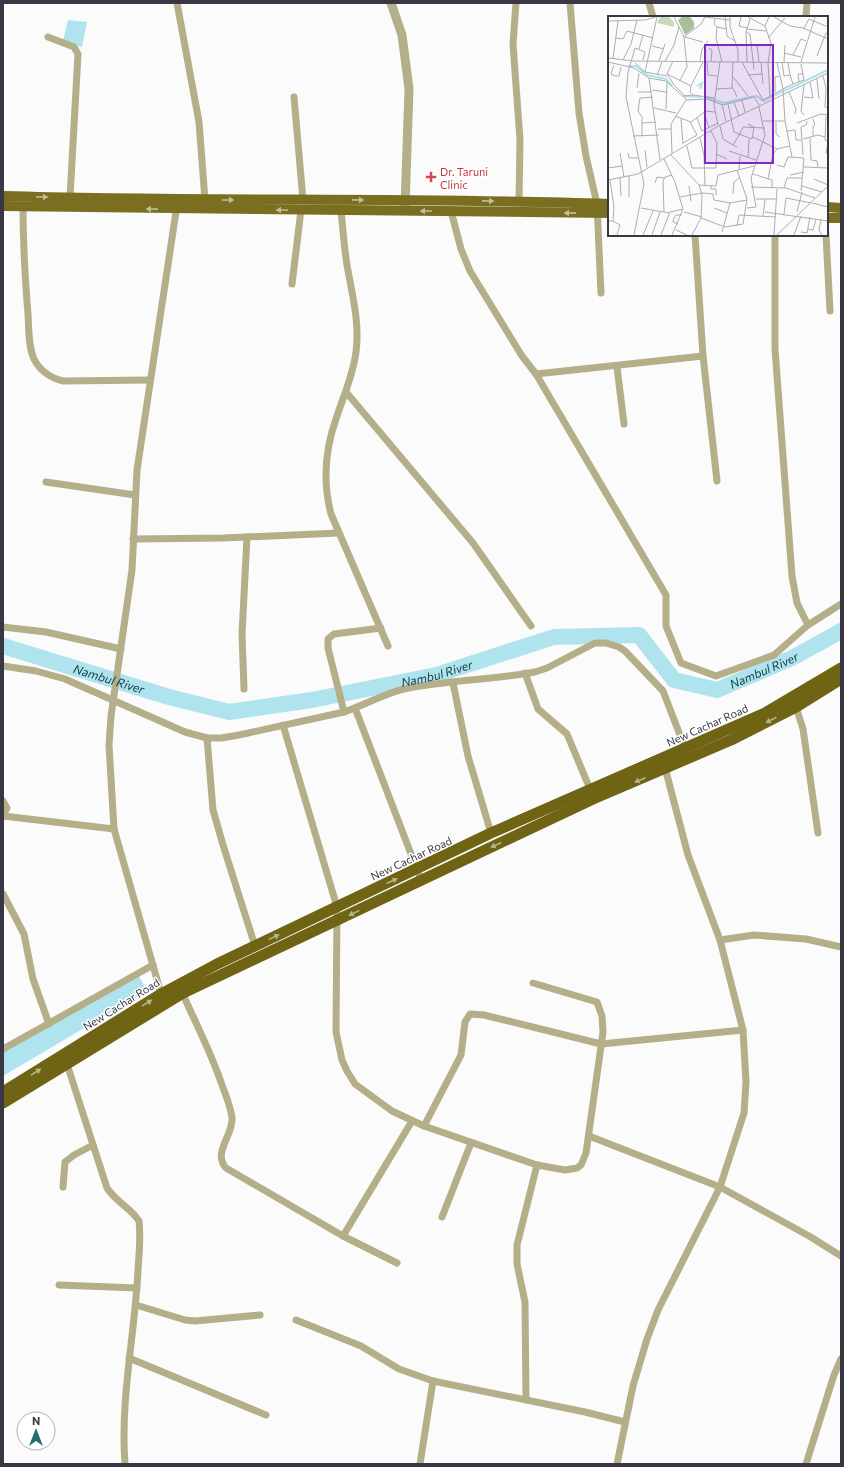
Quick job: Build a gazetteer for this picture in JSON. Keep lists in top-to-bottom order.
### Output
{
  "streets": {
    "highway": ["New Cachar Road"]
  },
  "water": ["Nambul River"],
  "places": {
    "health": ["Dr. Taruni Clinic"]
  },
  "north": "top"
}
